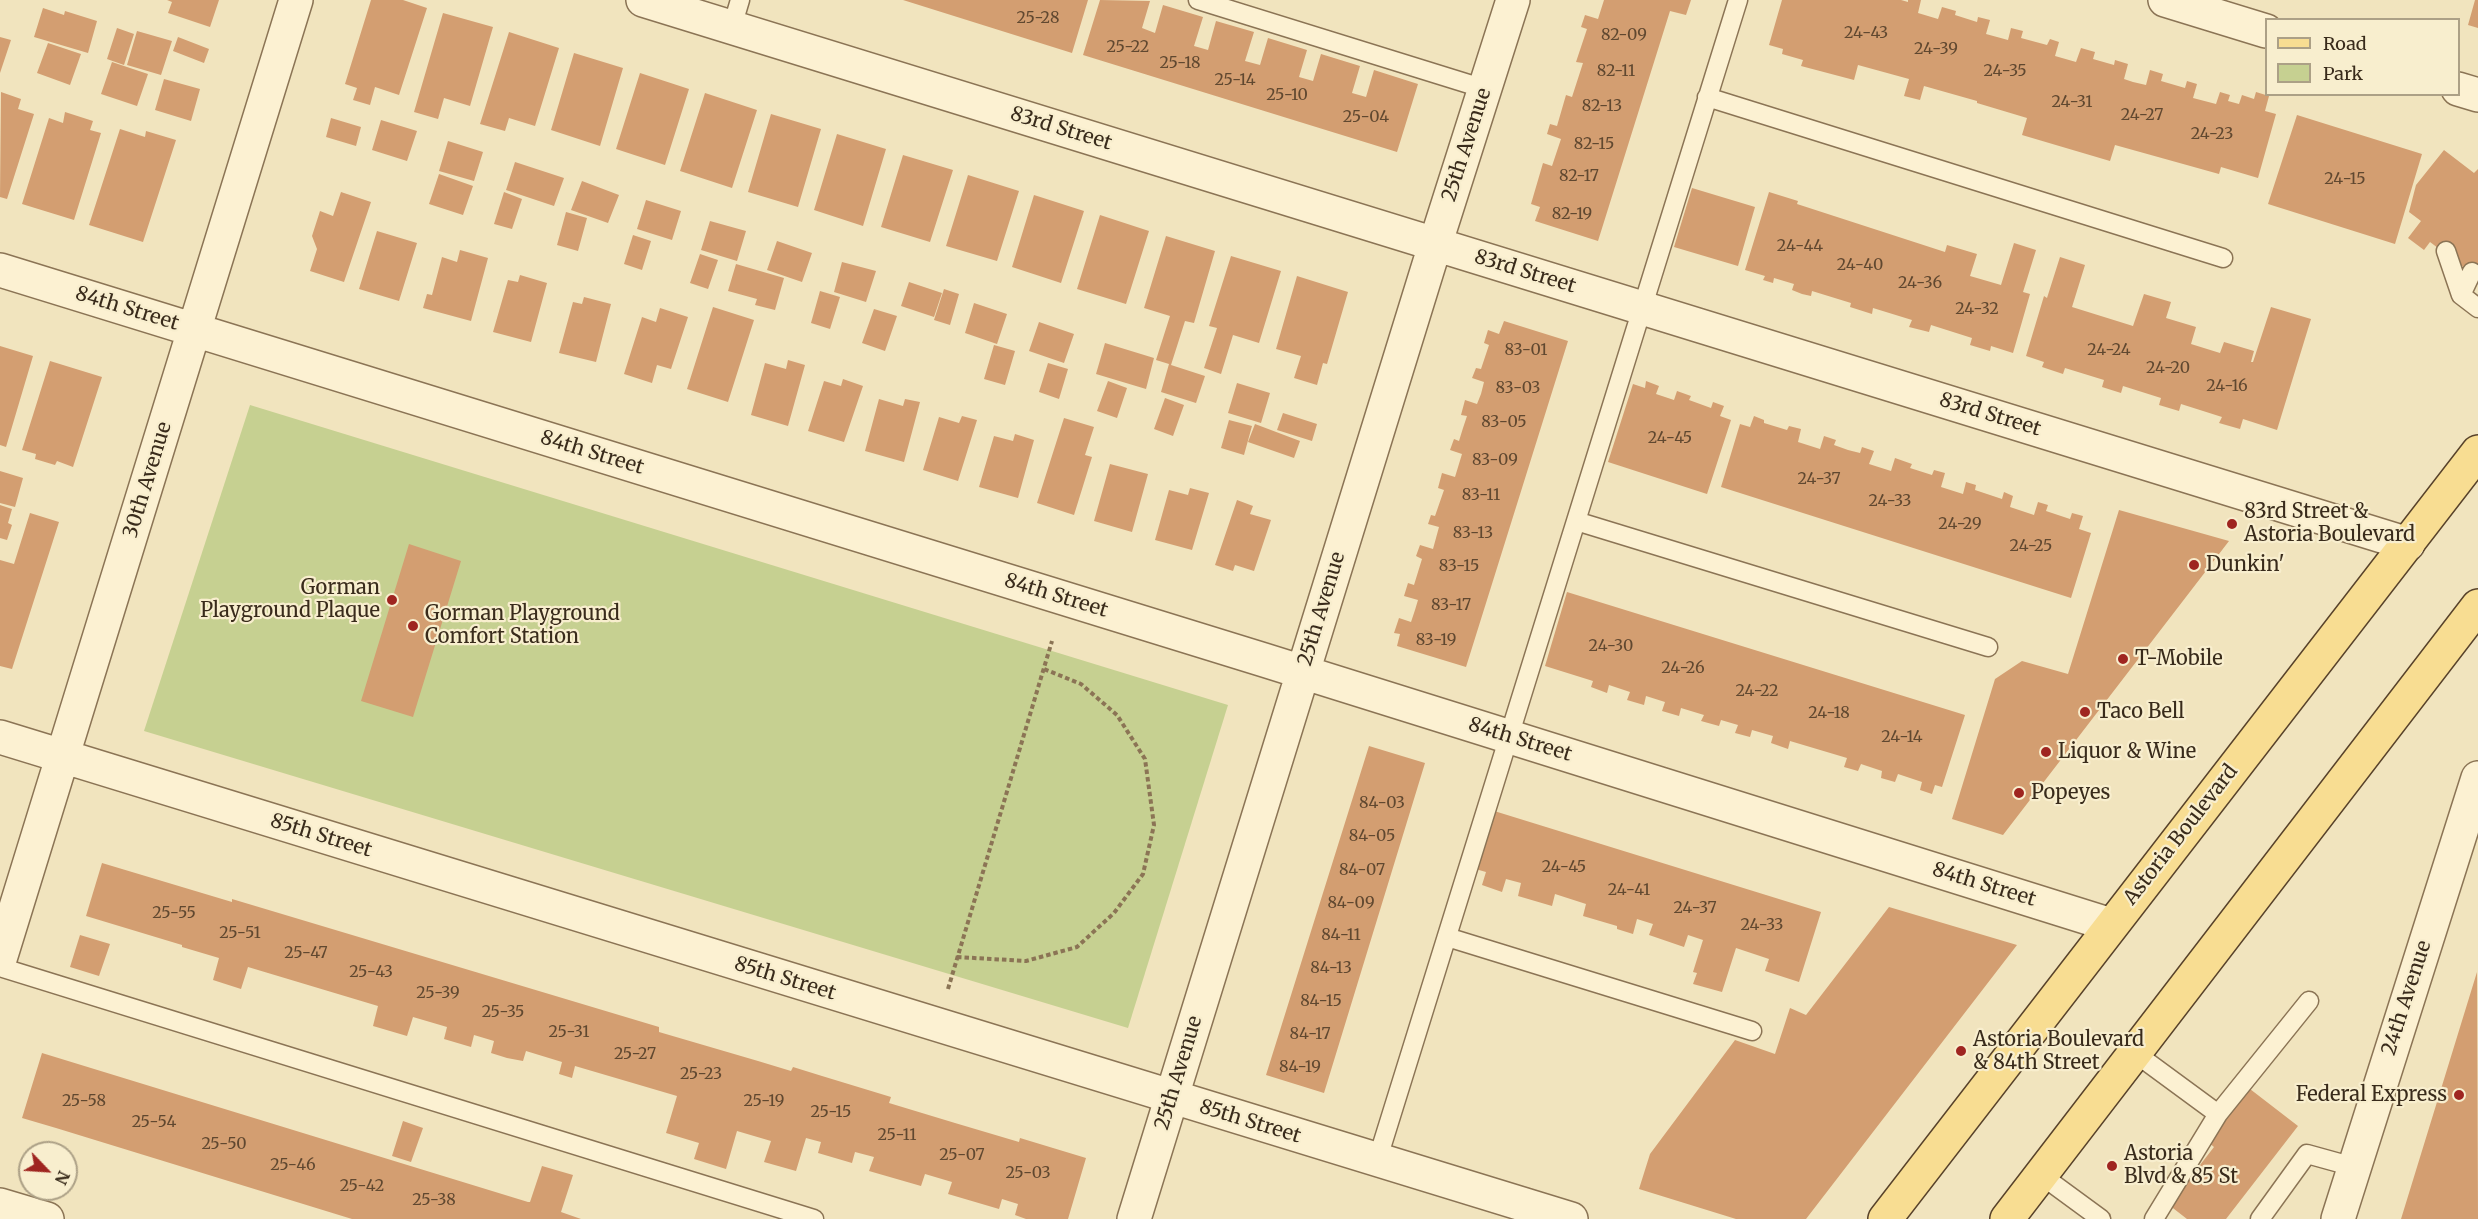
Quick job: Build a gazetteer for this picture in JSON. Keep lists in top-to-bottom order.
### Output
{
  "streets": {
    "main road": ["Astoria Boulevard"],
    "street": [
      "83rd Street",
      "25th Avenue",
      "84th Street",
      "30th Avenue",
      "85th Street",
      "24th Avenue"
    ]
  },
  "crossings": [
    ["83rd Street", "25th Avenue"],
    ["83rd Street", "Astoria Boulevard"],
    ["25th Avenue", "84th Street"],
    ["25th Avenue", "85th Street"],
    ["84th Street", "30th Avenue"],
    ["84th Street", "Astoria Boulevard"],
    ["30th Avenue", "85th Street"]
  ],
  "places": [
    "83rd Street & Astoria Boulevard",
    "Dunkin'",
    "Gorman Playground Plaque",
    "Gorman Playground Comfort Station",
    "T-Mobile",
    "Taco Bell",
    "Liquor & Wine",
    "Popeyes",
    "Astoria Boulevard & 84th Street",
    "Federal Express",
    "Astoria Blvd & 85 St"
  ],
  "house_numbers": [
    "25-28",
    "24-43",
    "82-09",
    "25-22",
    "24-39",
    "25-18",
    "82-11",
    "24-35",
    "25-14",
    "25-10",
    "24-31",
    "82-13",
    "24-27",
    "25-04",
    "24-23",
    "82-15",
    "82-17",
    "24-15",
    "82-19",
    "24-44",
    "24-40",
    "24-36",
    "24-32",
    "83-01",
    "24-24",
    "24-20",
    "24-16",
    "83-03",
    "83-05",
    "24-45",
    "83-09",
    "24-37",
    "83-11",
    "24-33",
    "24-29",
    "83-13",
    "24-25",
    "83-15",
    "83-17",
    "83-19",
    "24-30",
    "24-26",
    "24-22",
    "24-18",
    "24-14",
    "84-03",
    "84-05",
    "24-45",
    "84-07",
    "24-41",
    "84-09",
    "24-37",
    "25-55",
    "24-33",
    "25-51",
    "84-11",
    "25-47",
    "84-13",
    "25-43",
    "25-39",
    "84-15",
    "25-35",
    "25-31",
    "84-17",
    "25-27",
    "84-19",
    "25-23",
    "25-58",
    "25-19",
    "25-15",
    "25-54",
    "25-11",
    "25-50",
    "25-07",
    "25-46",
    "25-03",
    "25-42",
    "25-38"
  ],
  "legend": ["Road", "Park"],
  "north": "bottom right"
}
